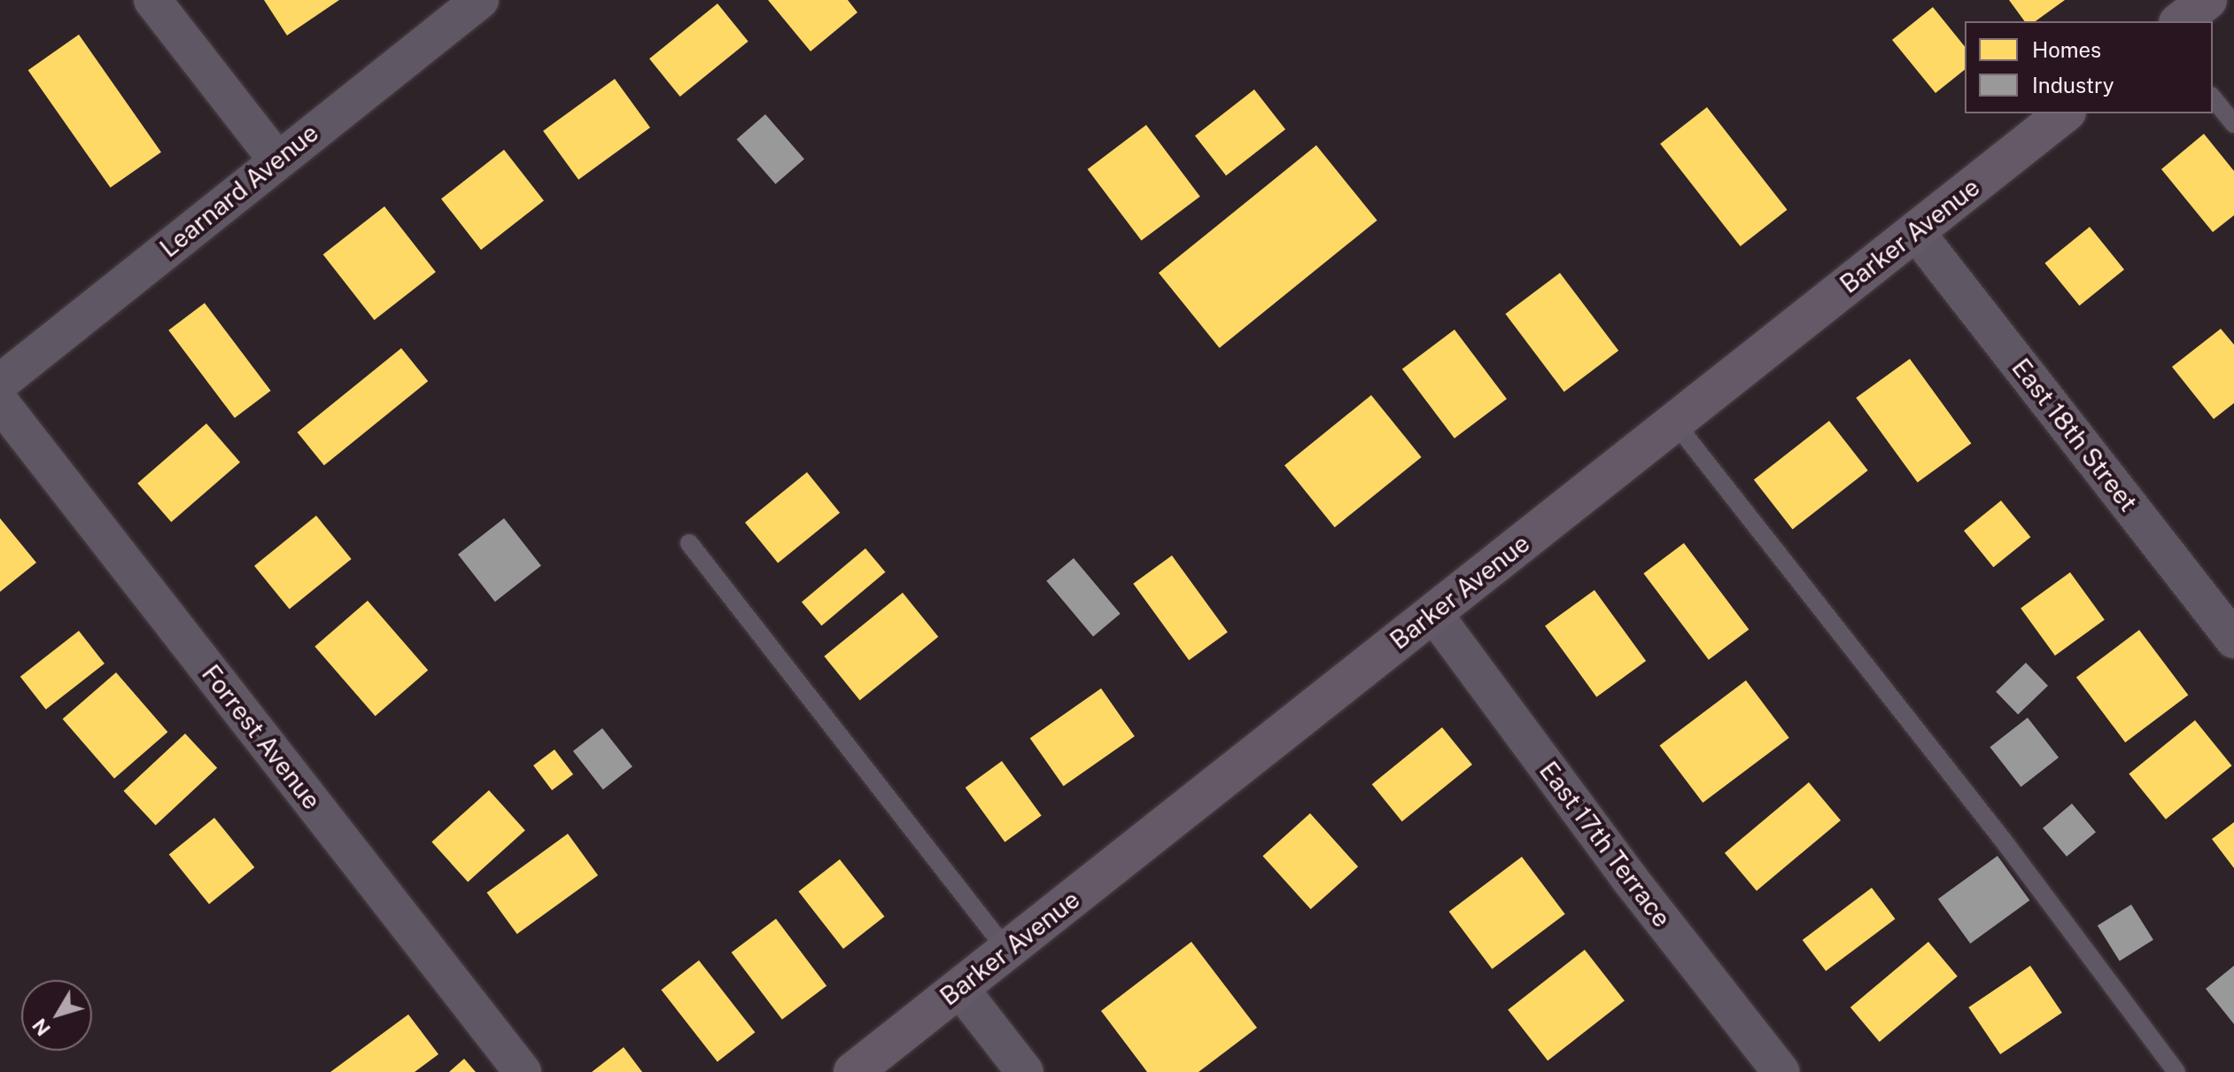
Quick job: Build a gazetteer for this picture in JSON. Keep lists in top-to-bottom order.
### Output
{
  "streets": {
    "street": [
      "Learnard Avenue",
      "Barker Avenue",
      "East 18th Street",
      "Forrest Avenue",
      "East 17th Terrace"
    ]
  },
  "crossings": [
    ["Barker Avenue", "East 18th Street"],
    ["Barker Avenue", "East 17th Terrace"]
  ],
  "legend": ["Homes", "Industry"],
  "north": "bottom left"
}
